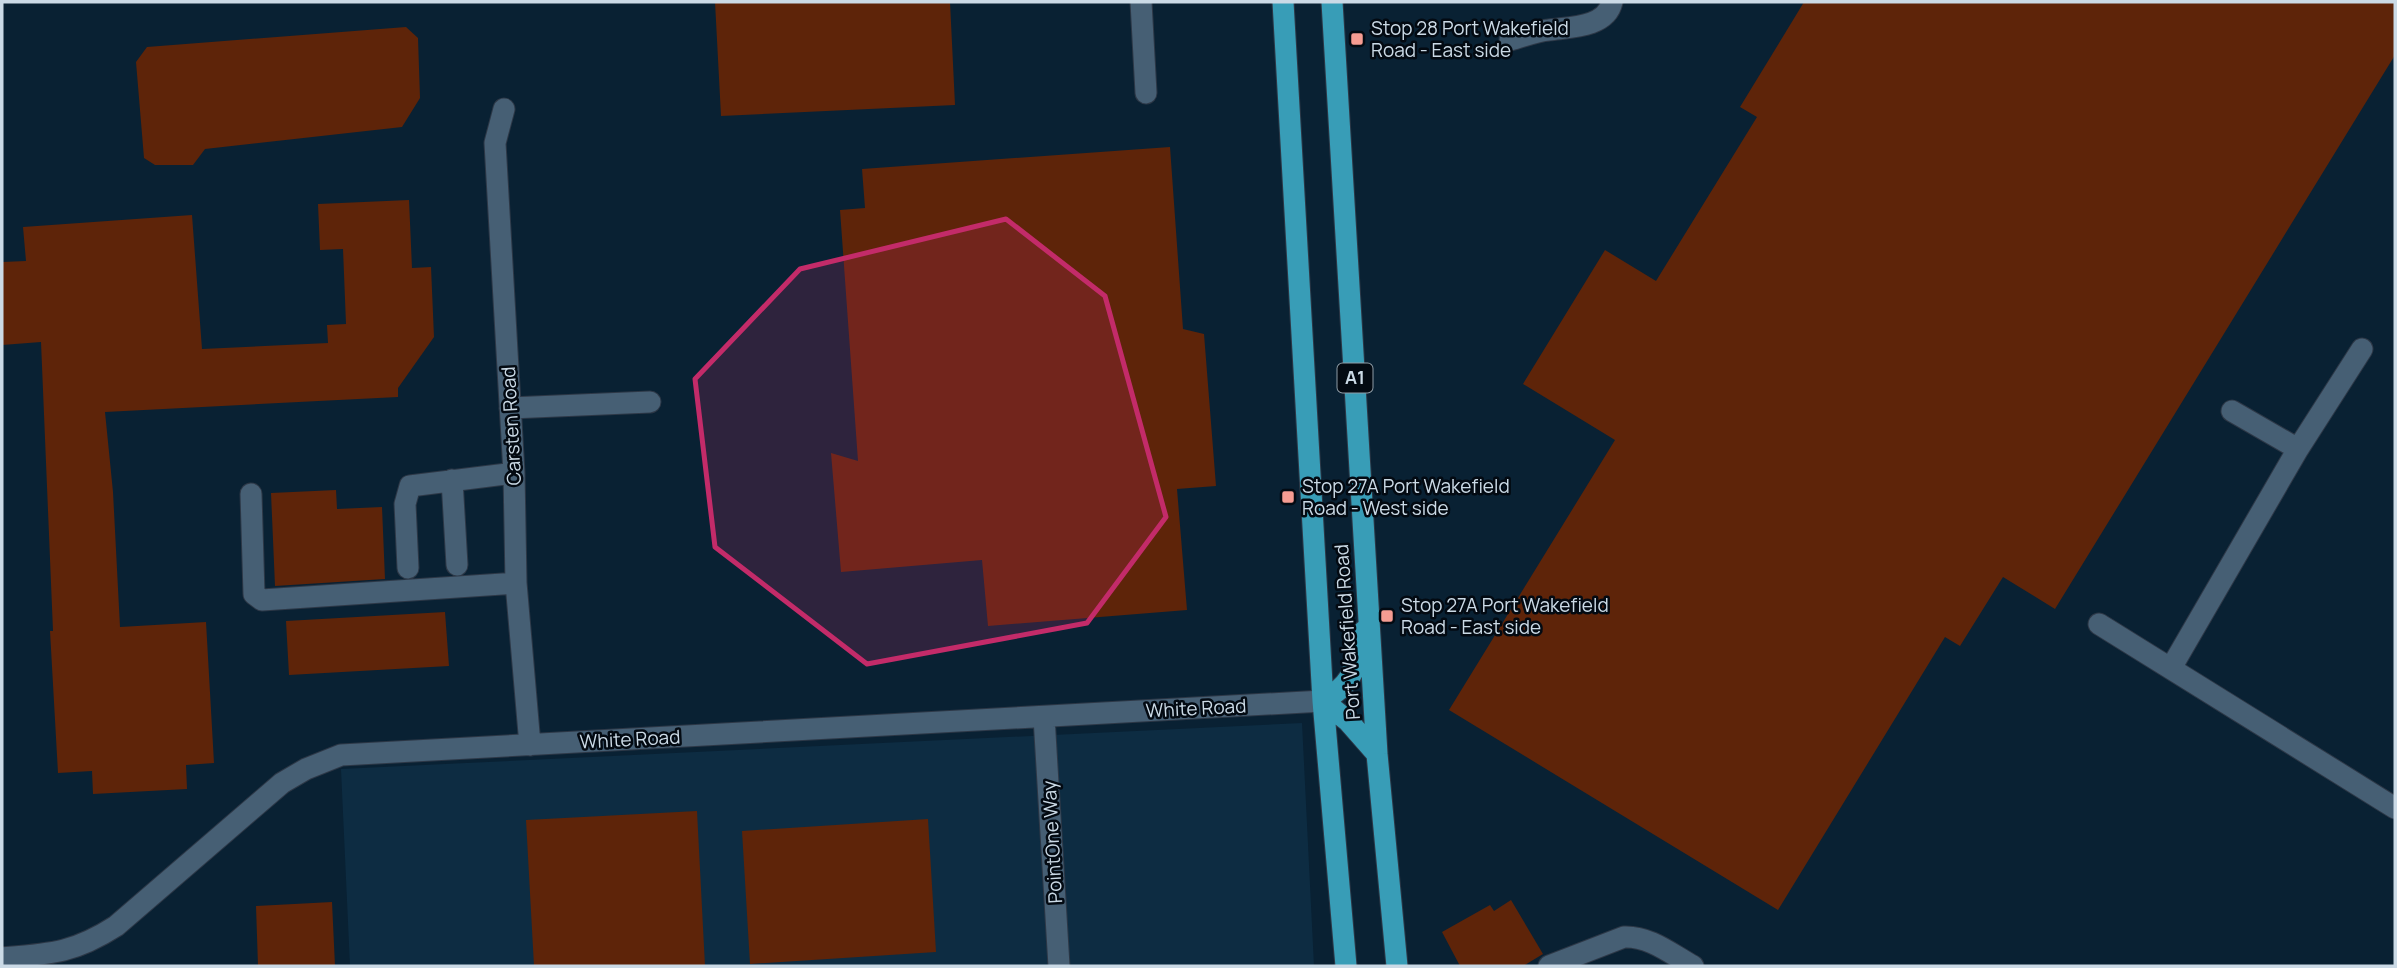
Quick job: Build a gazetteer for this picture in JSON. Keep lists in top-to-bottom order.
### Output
{
  "streets": {
    "highway": ["A1", "Port Wakefield Road"],
    "street": ["Carsten Road", "White Road", "PointOne Way"]
  },
  "crossings": [
    ["Carsten Road", "White Road"],
    ["Port Wakefield Road", "White Road"],
    ["White Road", "PointOne Way"]
  ],
  "places": {
    "transit": ["Stop 28 Port Wakefield Road - East side", "Stop 27A Port Wakefield Road - West side", "Stop 27A Port Wakefield Road - East side"]
  }
}
